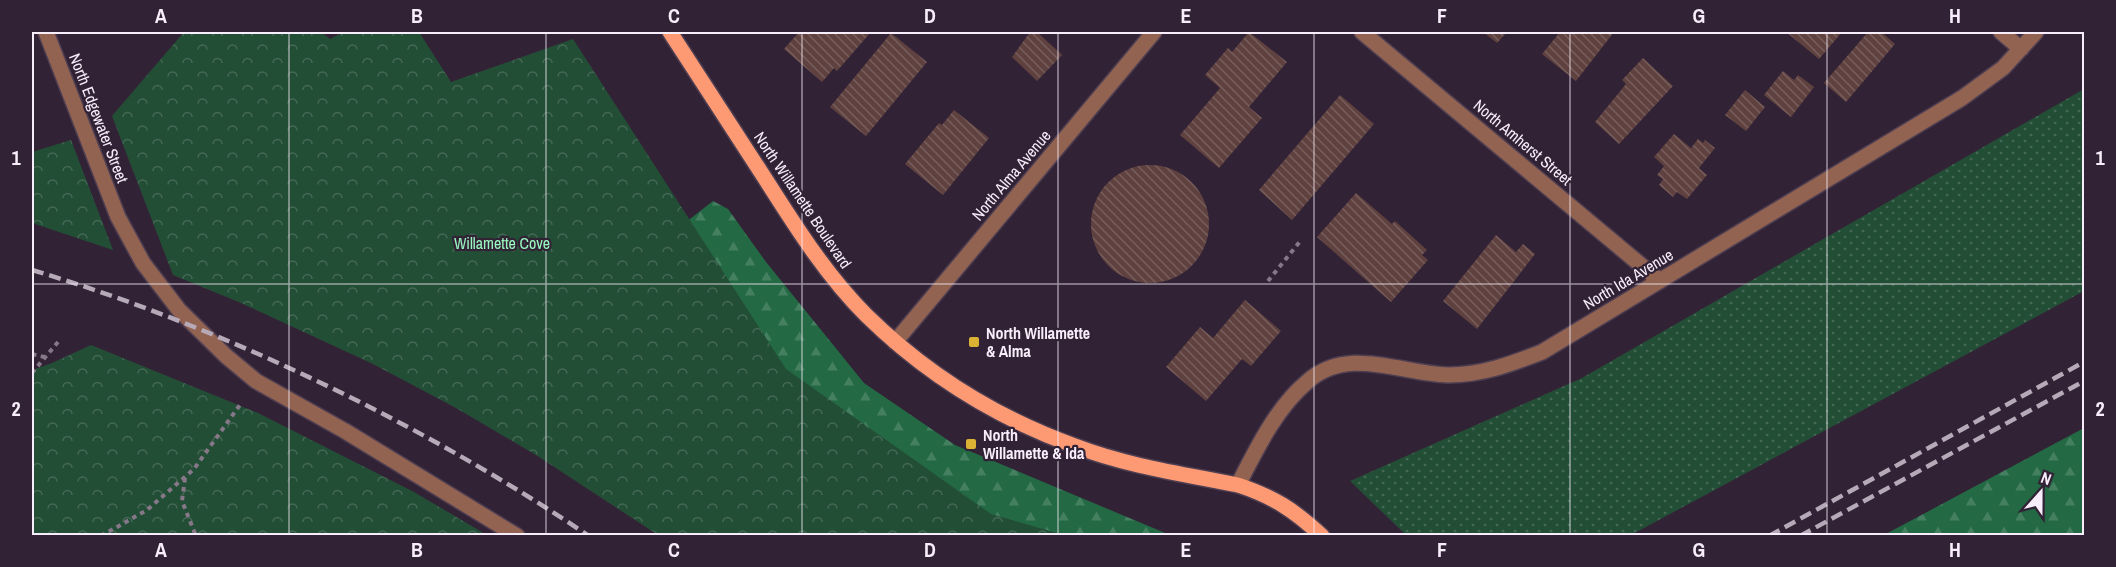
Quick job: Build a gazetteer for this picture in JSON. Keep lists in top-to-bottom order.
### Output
{
  "streets": {
    "main road": ["North Willamette Boulevard"],
    "street": [
      "North Edgewater Street",
      "North Amherst Street",
      "North Alma Avenue",
      "North Ida Avenue"
    ]
  },
  "crossings": [
    ["North Amherst Street", "North Ida Avenue"],
    ["North Alma Avenue", "North Willamette Boulevard"],
    ["North Willamette Boulevard", "North Ida Avenue"]
  ],
  "parks": ["Willamette Cove"],
  "places": {
    "transit": ["North Willamette & Alma", "North Willamette & Ida"]
  },
  "north": "top",
  "grid": {
    "columns": [
      "A",
      "B",
      "C",
      "D",
      "E",
      "F",
      "G",
      "H"
    ],
    "rows": ["1", "2"]
  }
}
